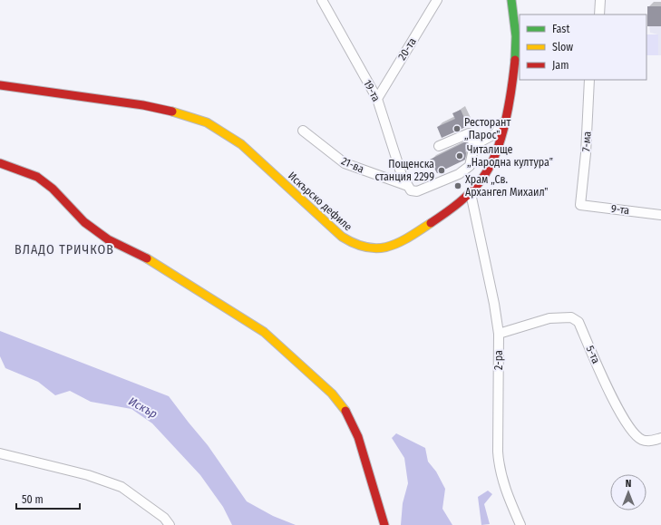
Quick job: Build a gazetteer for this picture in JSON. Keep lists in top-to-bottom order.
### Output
{
  "streets": {
    "main road": ["Искърско дефиле"],
    "street": [
      "20-та",
      "19-та",
      "7-ма",
      "21-ва",
      "9-та",
      "5-та",
      "2-ра"
    ]
  },
  "crossings": [
    ["20-та", "19-та"],
    ["19-та", "21-ва"],
    ["7-ма", "9-та"],
    ["Искърско дефиле", "2-ра"],
    ["5-та", "2-ра"]
  ],
  "districts": ["ВЛАДО ТРИЧКОВ"],
  "water": ["Искър"],
  "places": [
    "Ресторант „Парос‟",
    "Читалище „Народна култура‟",
    "Пощенска станция 2299",
    "Храм „Св. Архангел Михаил‟"
  ],
  "legend": ["Fast", "Slow", "Jam"],
  "scale_bar": "50 m",
  "north": "top"
}
